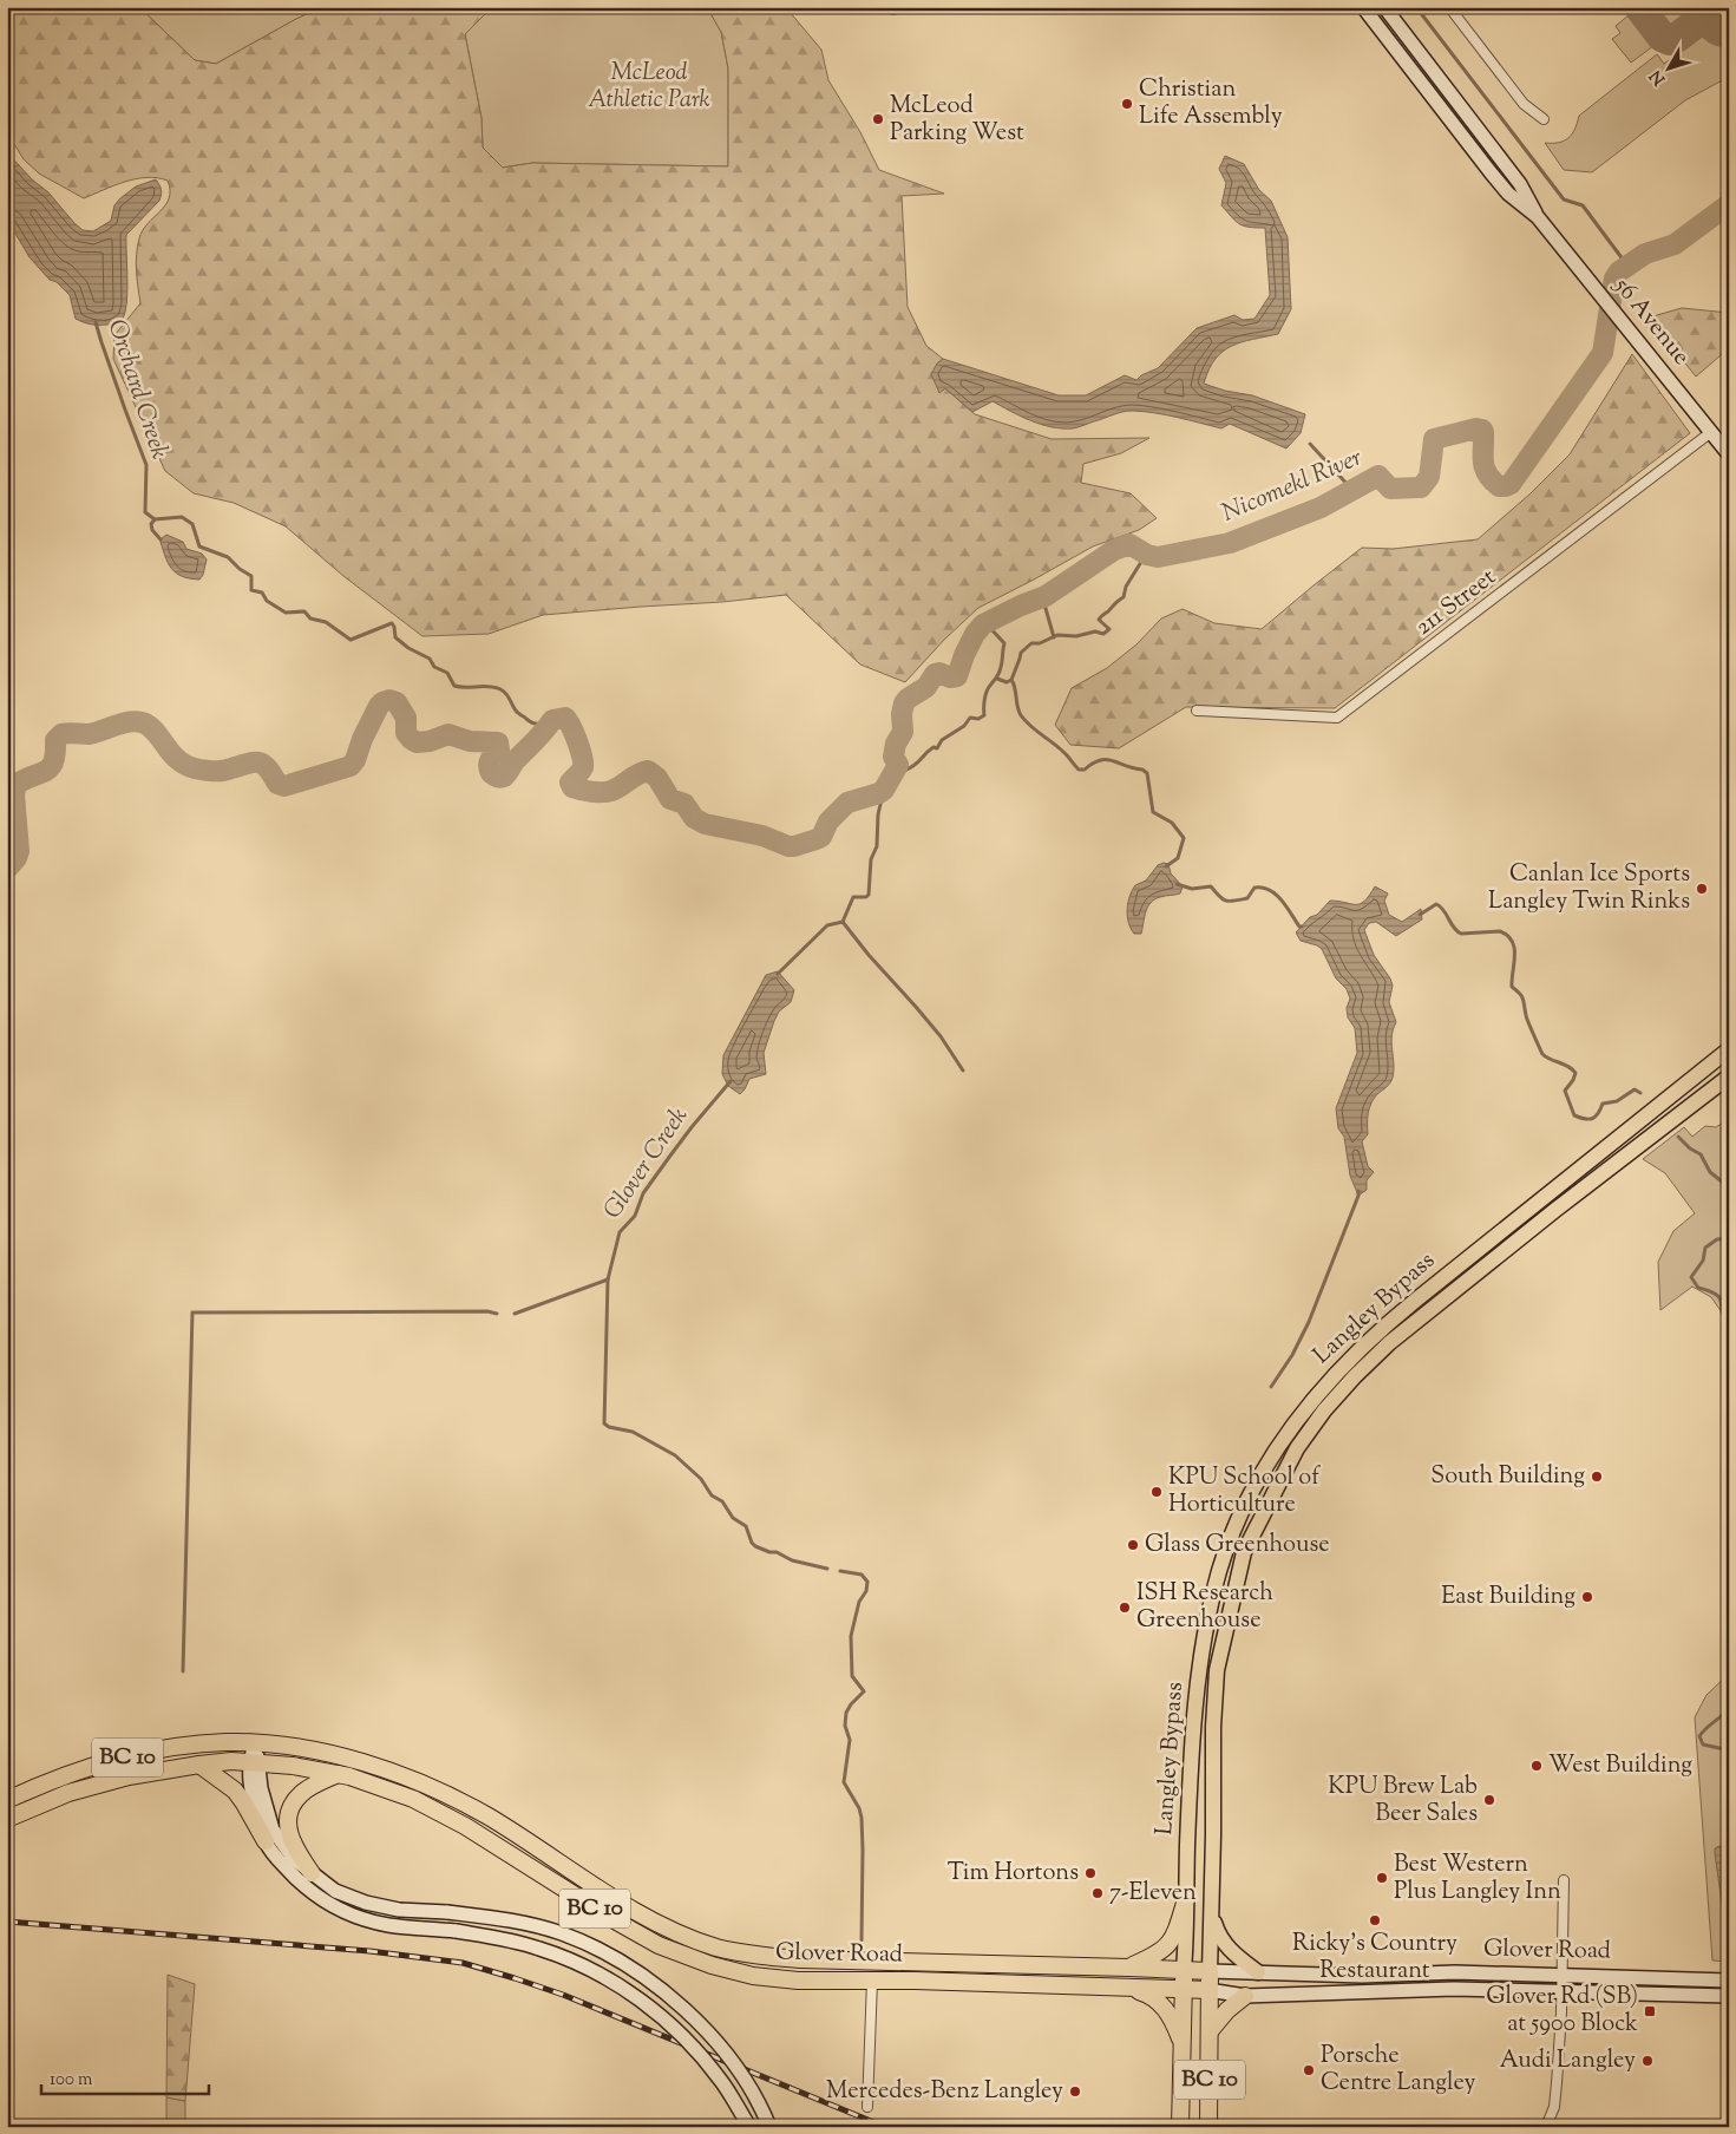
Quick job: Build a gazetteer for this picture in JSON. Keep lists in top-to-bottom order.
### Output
{
  "streets": {
    "highway": ["Langley Bypass", "BC 10", "Glover Road"],
    "main road": ["56 Avenue"],
    "street": ["211 Street"]
  },
  "crossings": [
    ["56 Avenue", "211 Street"],
    ["Langley Bypass", "Glover Road"]
  ],
  "water": ["Orchard Creek", "Nicomekl River", "Glover Creek"],
  "parks": ["McLeod Athletic Park"],
  "places": {
    "other": [
      "Christian Life Assembly",
      "McLeod Parking West",
      "Canlan Ice Sports Langley Twin Rinks",
      "South Building",
      "KPU School of Horticulture",
      "Glass Greenhouse",
      "East Building",
      "ISH Research Greenhouse",
      "West Building",
      "KPU Brew Lab Beer Sales",
      "Tim Hortons",
      "Best Western Plus Langley Inn",
      "7-Eleven",
      "Ricky’s Country Restaurant",
      "Audi Langley",
      "Porsche Centre Langley",
      "Mercedes-Benz Langley"
    ],
    "transit": ["Glover Rd (SB) at 5900 Block"]
  },
  "scale_bar": "100 m",
  "north": "bottom left"
}
